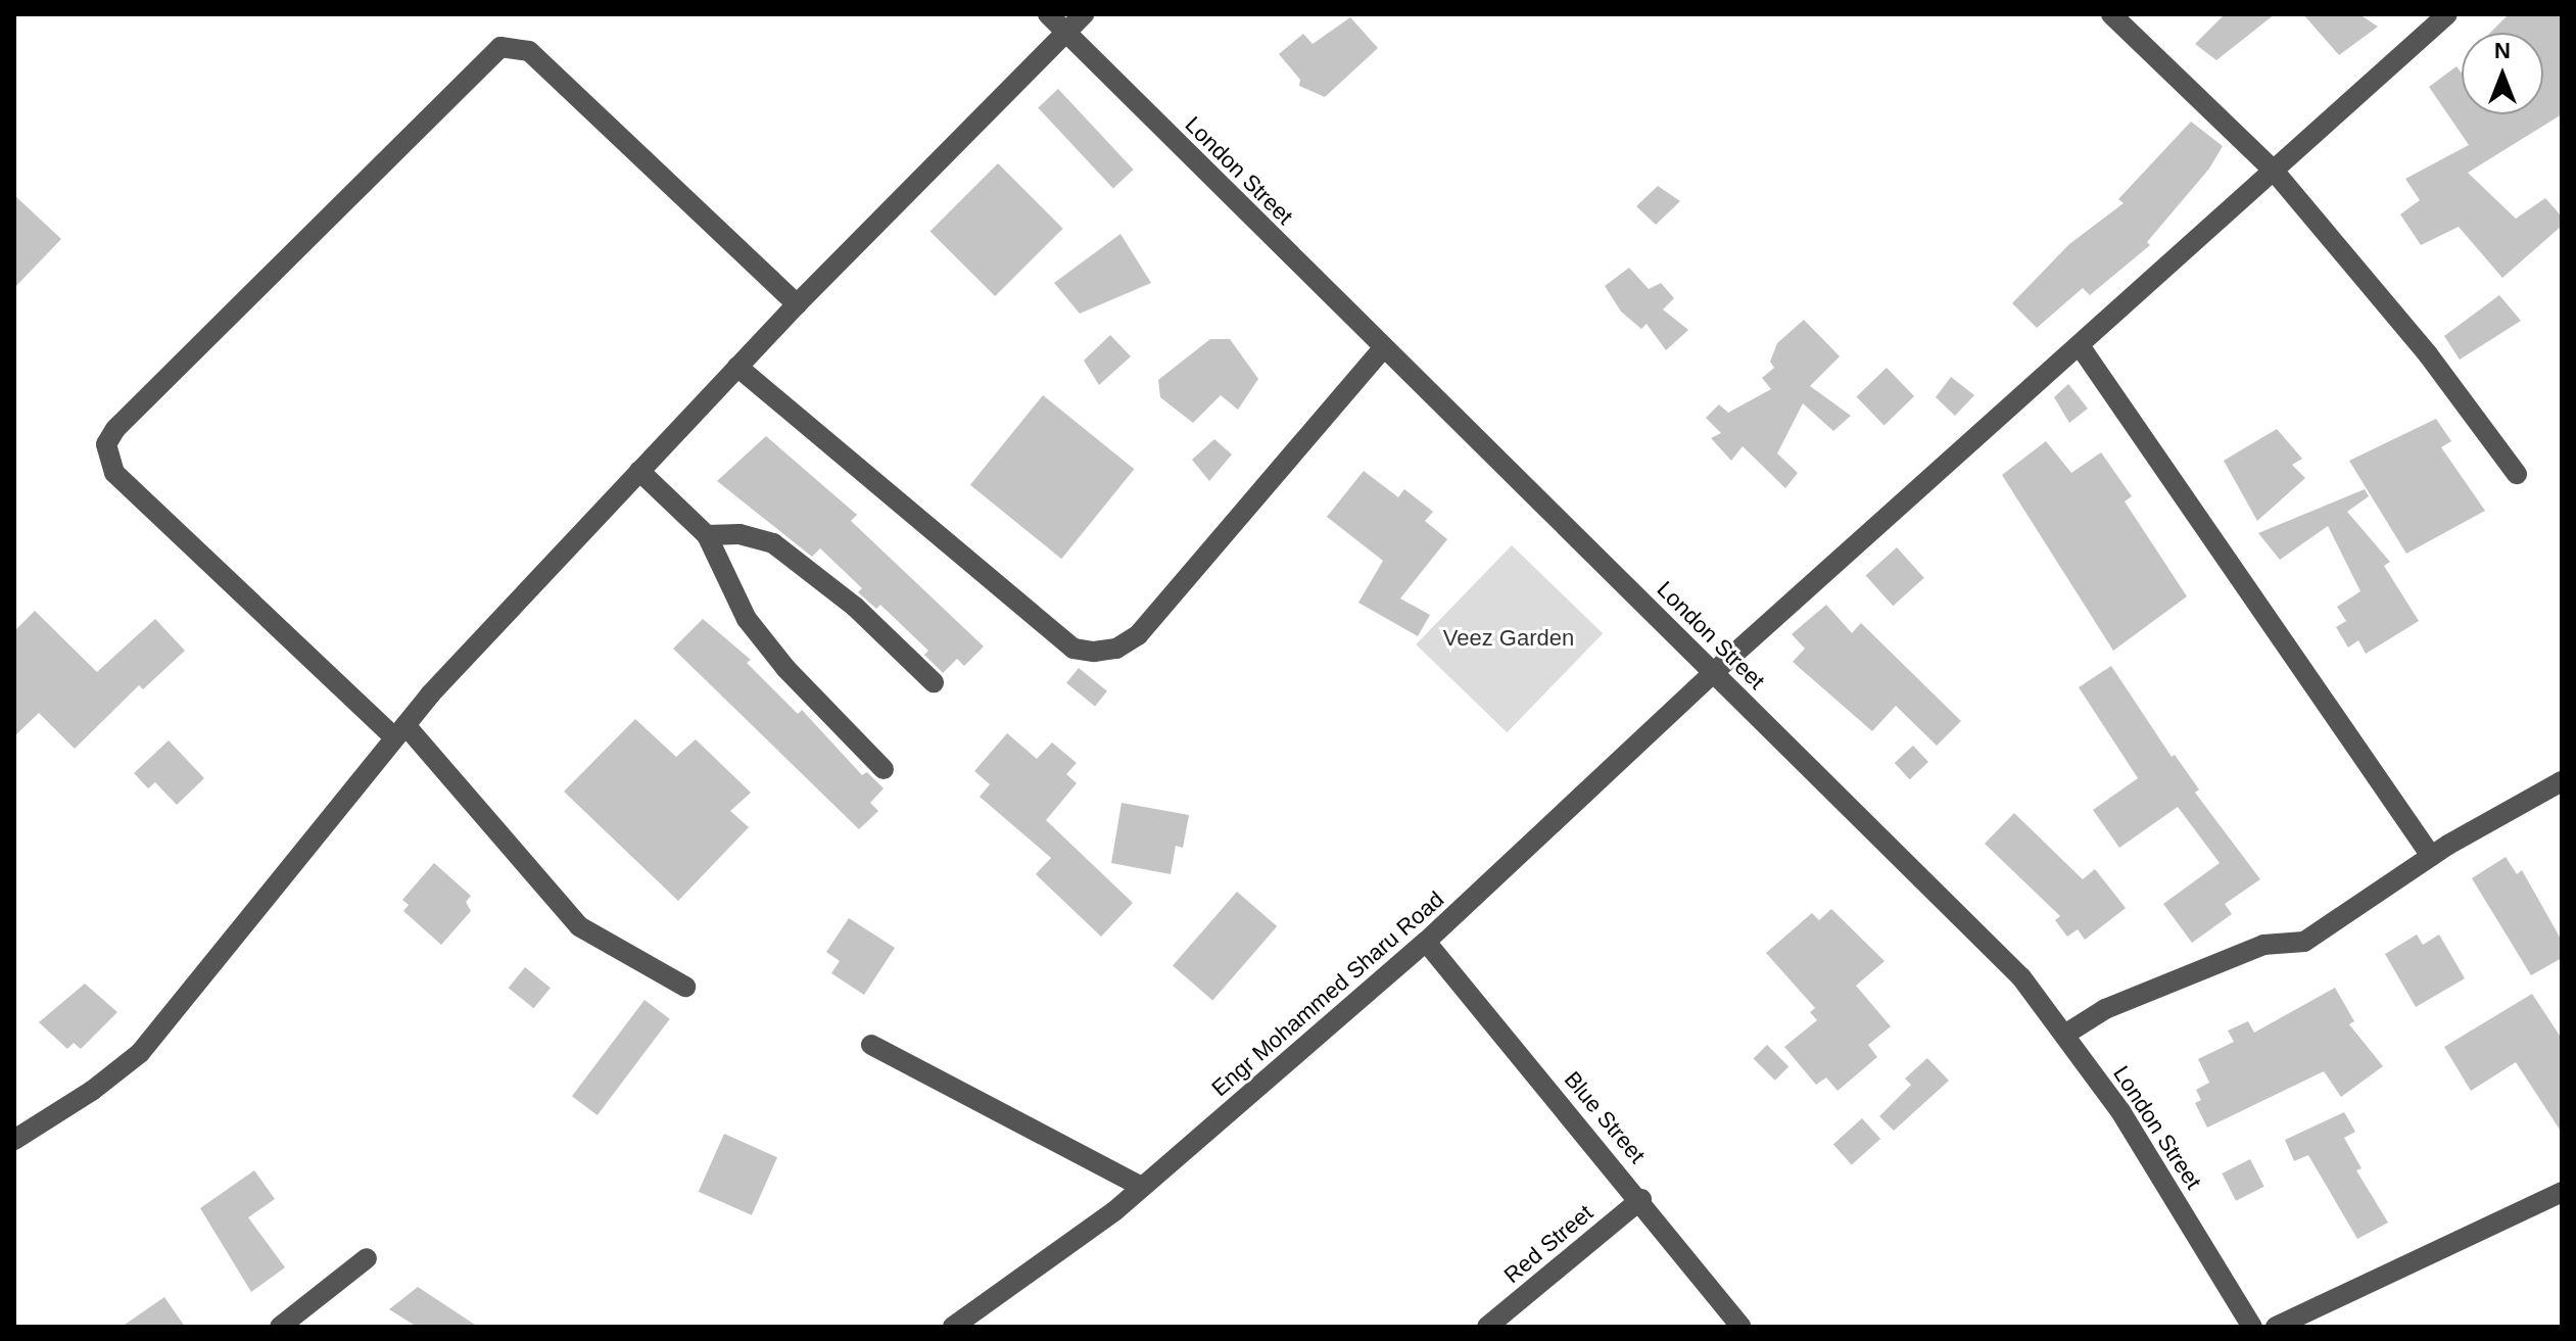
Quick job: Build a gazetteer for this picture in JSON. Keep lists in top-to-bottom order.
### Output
{
  "streets": {
    "street": [
      "London Street",
      "Engr Mohammed Sharu Road",
      "Blue Street",
      "Red Street"
    ]
  },
  "crossings": [
    ["London Street", "Engr Mohammed Sharu Road"],
    ["Engr Mohammed Sharu Road", "Blue Street"],
    ["Blue Street", "Red Street"]
  ],
  "parks": ["Veez Garden"],
  "north": "top"
}
